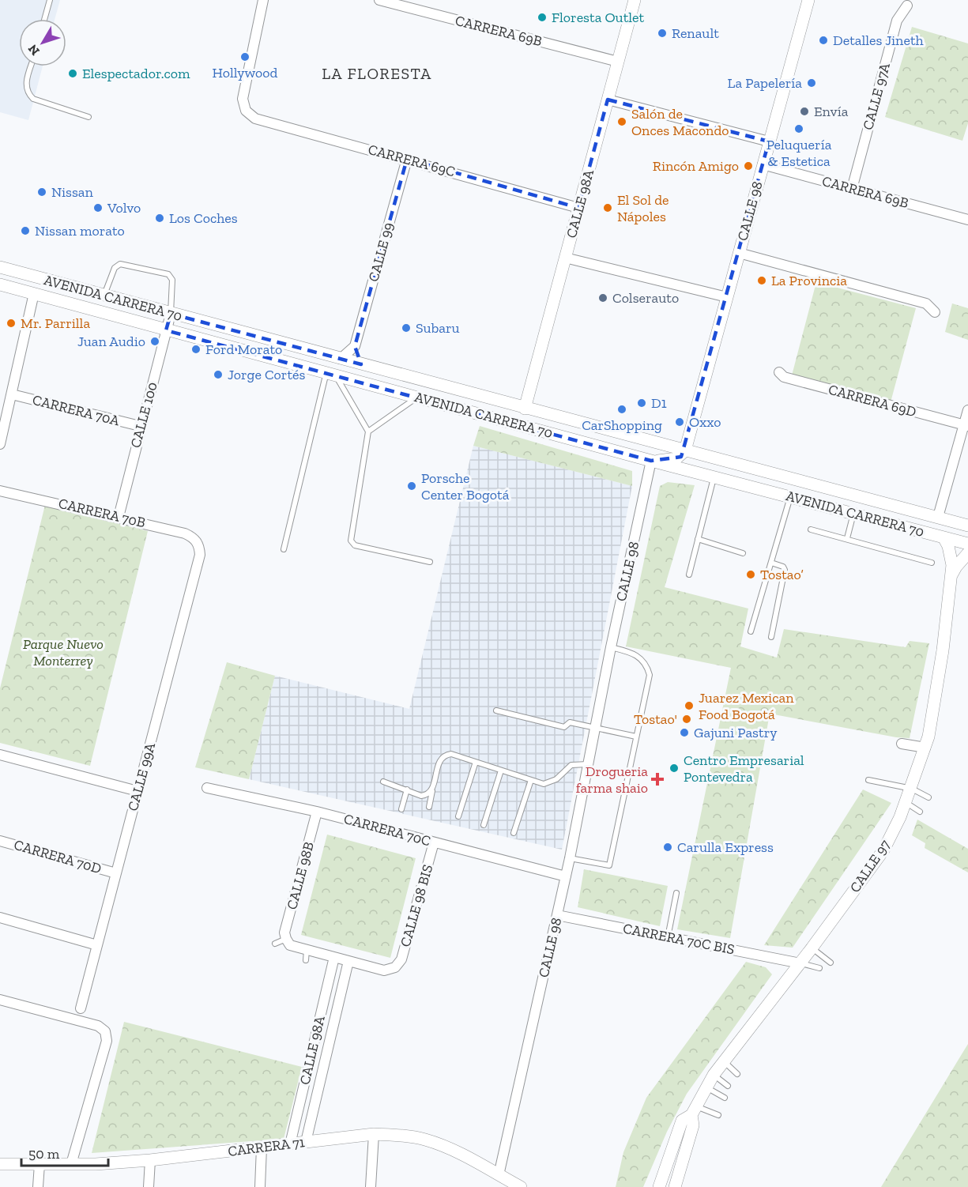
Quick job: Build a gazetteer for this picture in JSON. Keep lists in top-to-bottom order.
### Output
{
  "streets": {
    "street": [
      "CARRERA 69B",
      "CALLE 97A",
      "CARRERA 69C",
      "CALLE 98A",
      "CALLE 98",
      "CALLE 99",
      "AVENIDA CARRERA 70",
      "CARRERA 69D",
      "CARRERA 70A",
      "CALLE 100",
      "CARRERA 70B",
      "CALLE 99A",
      "CARRERA 70C",
      "CARRERA 70D",
      "CALLE 97",
      "CALLE 98B",
      "CALLE 98 BIS",
      "CARRERA 70C BIS",
      "CARRERA 71"
    ]
  },
  "crossings": [
    ["CARRERA 69B", "CALLE 97A"],
    ["CARRERA 69B", "CALLE 98A"],
    ["CARRERA 69B", "CALLE 98"],
    ["CARRERA 69C", "CALLE 98A"],
    ["CARRERA 69C", "CALLE 99"],
    ["CALLE 98A", "AVENIDA CARRERA 70"],
    ["CALLE 98A", "CALLE 98 BIS"],
    ["CALLE 98A", "CARRERA 71"],
    ["CALLE 98", "AVENIDA CARRERA 70"],
    ["CALLE 98", "CARRERA 70C"],
    ["CALLE 98", "CARRERA 70C BIS"],
    ["CALLE 98", "CARRERA 71"],
    ["AVENIDA CARRERA 70", "CALLE 100"],
    ["AVENIDA CARRERA 70", "CALLE 97"],
    ["CARRERA 70A", "CALLE 100"],
    ["CALLE 100", "CARRERA 70B"],
    ["CARRERA 70B", "CALLE 99A"],
    ["CALLE 99A", "CARRERA 70D"],
    ["CARRERA 70C", "CALLE 98B"],
    ["CARRERA 70C", "CALLE 98 BIS"],
    ["CALLE 97", "CARRERA 70C BIS"]
  ],
  "districts": ["LA FLORESTA"],
  "parks": ["Parque Nuevo Monterrey"],
  "places": {
    "other": [
      "Floresta Outlet",
      "Renault",
      "Detalles Jineth",
      "Hollywood",
      "Elespectador.com",
      "La Papelería",
      "Envía",
      "Salón de Onces Macondo",
      "Peluquería & Estetica",
      "Rincón Amigo",
      "Nissan",
      "Volvo",
      "El Sol de Nápoles",
      "Los Coches",
      "Nissan morato",
      "La Provincia",
      "Colserauto",
      "Mr. Parrilla",
      "Subaru",
      "Juan Audio",
      "Ford Morato",
      "Jorge Cortés",
      "D1",
      "CarShopping",
      "Oxxo",
      "Porsche Center Bogotá",
      "Tostao’",
      "Juarez Mexican Food Bogotá",
      "Tostao'",
      "Gajuni Pastry",
      "Centro Empresarial Pontevedra",
      "Carulla Express"
    ],
    "health": ["Drogueria farma shaio"]
  },
  "scale_bar": "50 m",
  "north": "bottom left"
}
